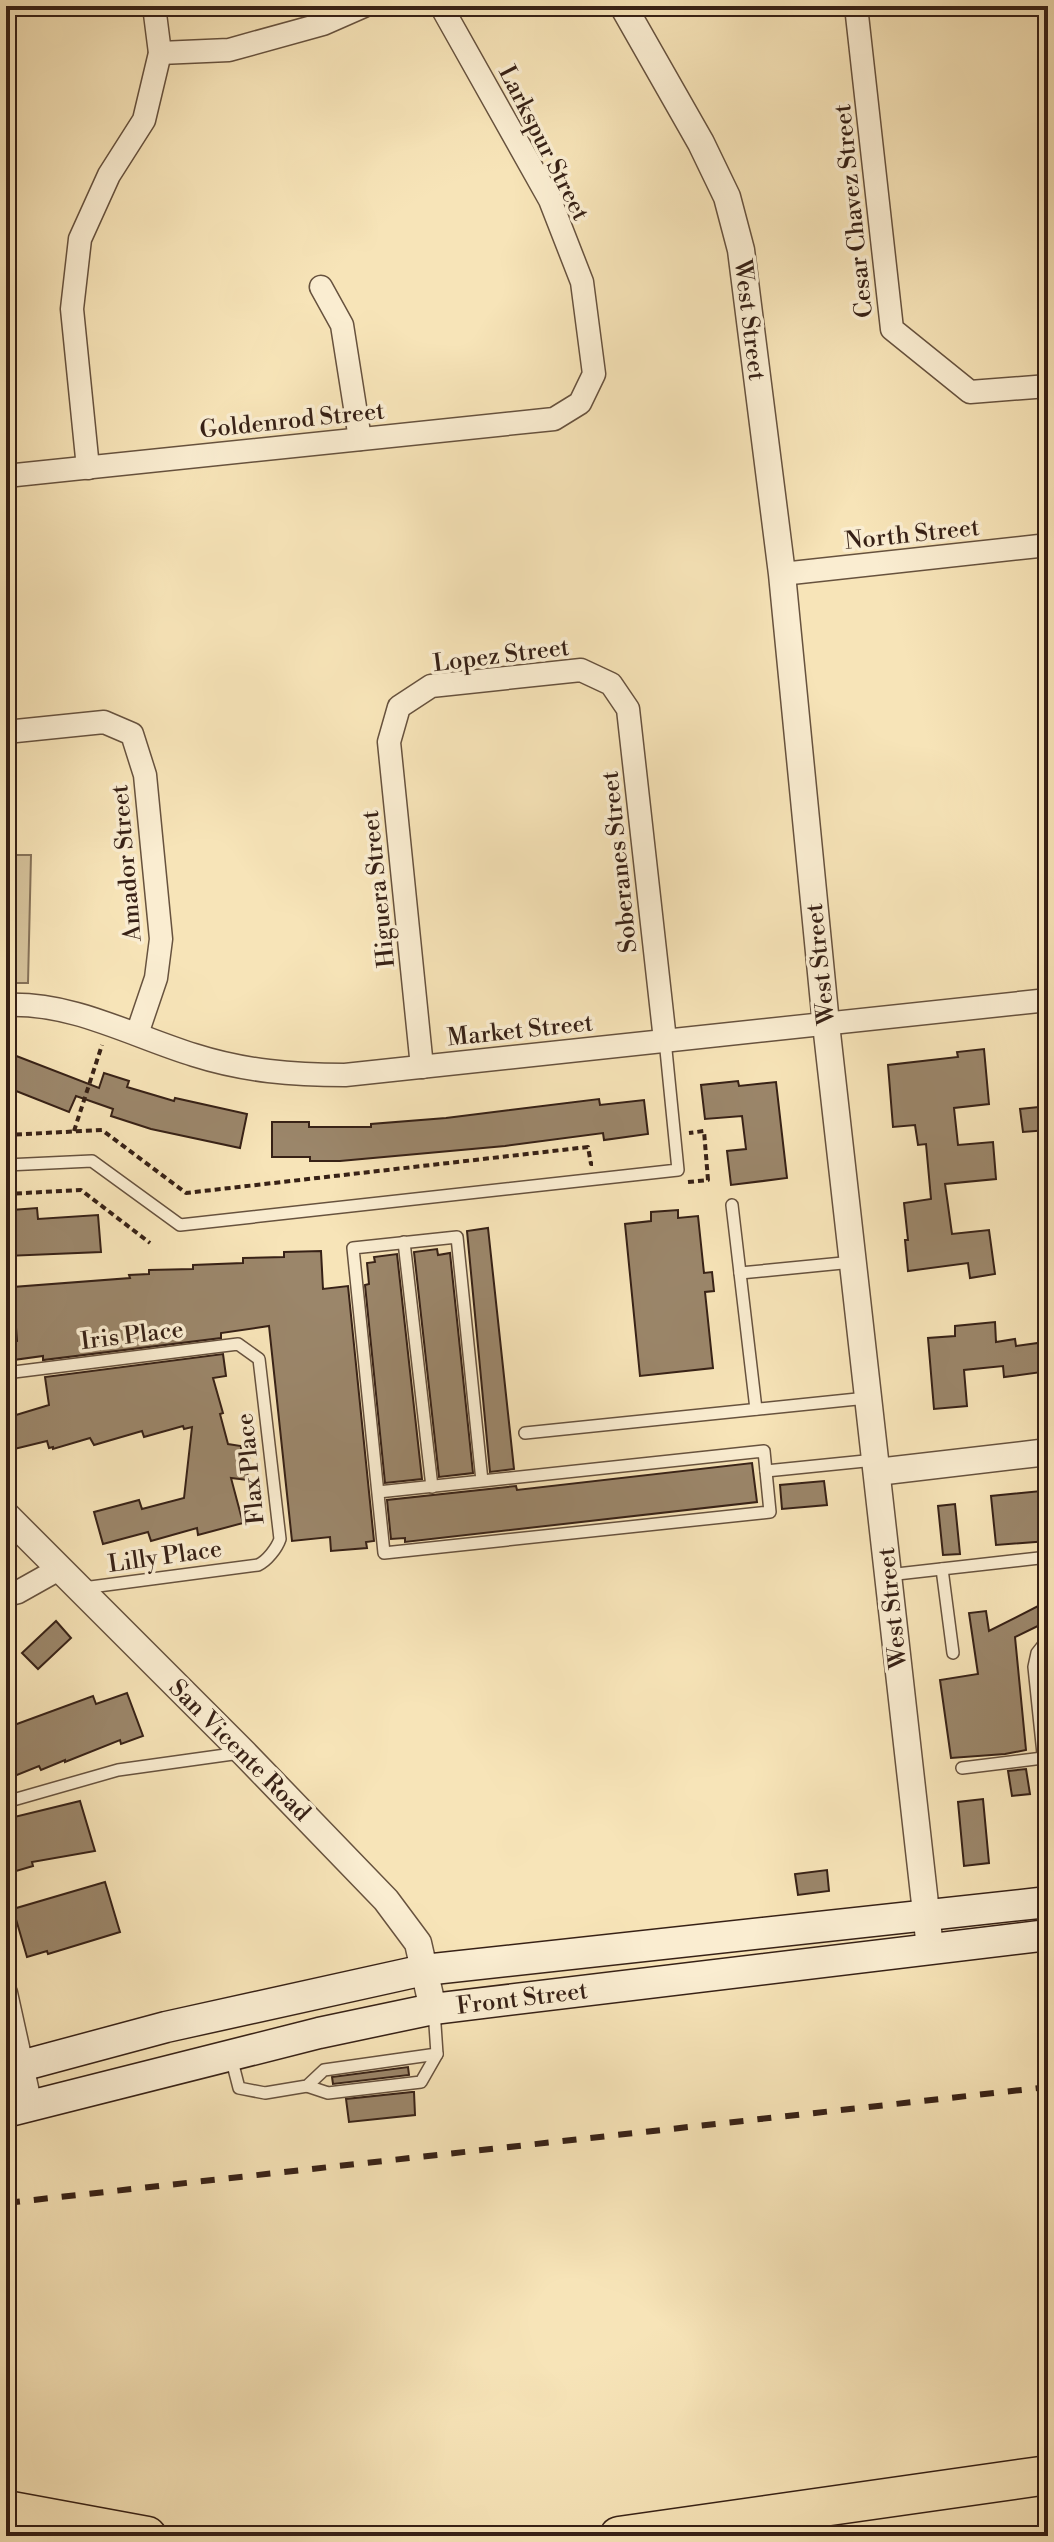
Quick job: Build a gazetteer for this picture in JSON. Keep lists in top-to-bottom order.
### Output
{
  "streets": {
    "main road": ["Front Street"],
    "street": [
      "Larkspur Street",
      "Cesar Chavez Street",
      "West Street",
      "Goldenrod Street",
      "North Street",
      "Lopez Street",
      "Soberanes Street",
      "Amador Street",
      "Higuera Street",
      "Market Street",
      "San Vicente Road"
    ],
    "lane": ["Iris Place", "Flax Place", "Lilly Place"]
  },
  "crossings": [
    ["Larkspur Street", "Goldenrod Street"],
    ["West Street", "North Street"],
    ["West Street", "Market Street"],
    ["West Street", "Front Street"],
    ["Lopez Street", "Soberanes Street"],
    ["Lopez Street", "Higuera Street"],
    ["Soberanes Street", "Market Street"],
    ["Amador Street", "Market Street"],
    ["Higuera Street", "Market Street"],
    ["Iris Place", "Flax Place"],
    ["Flax Place", "Lilly Place"],
    ["Lilly Place", "San Vicente Road"],
    ["San Vicente Road", "Front Street"]
  ]
}
